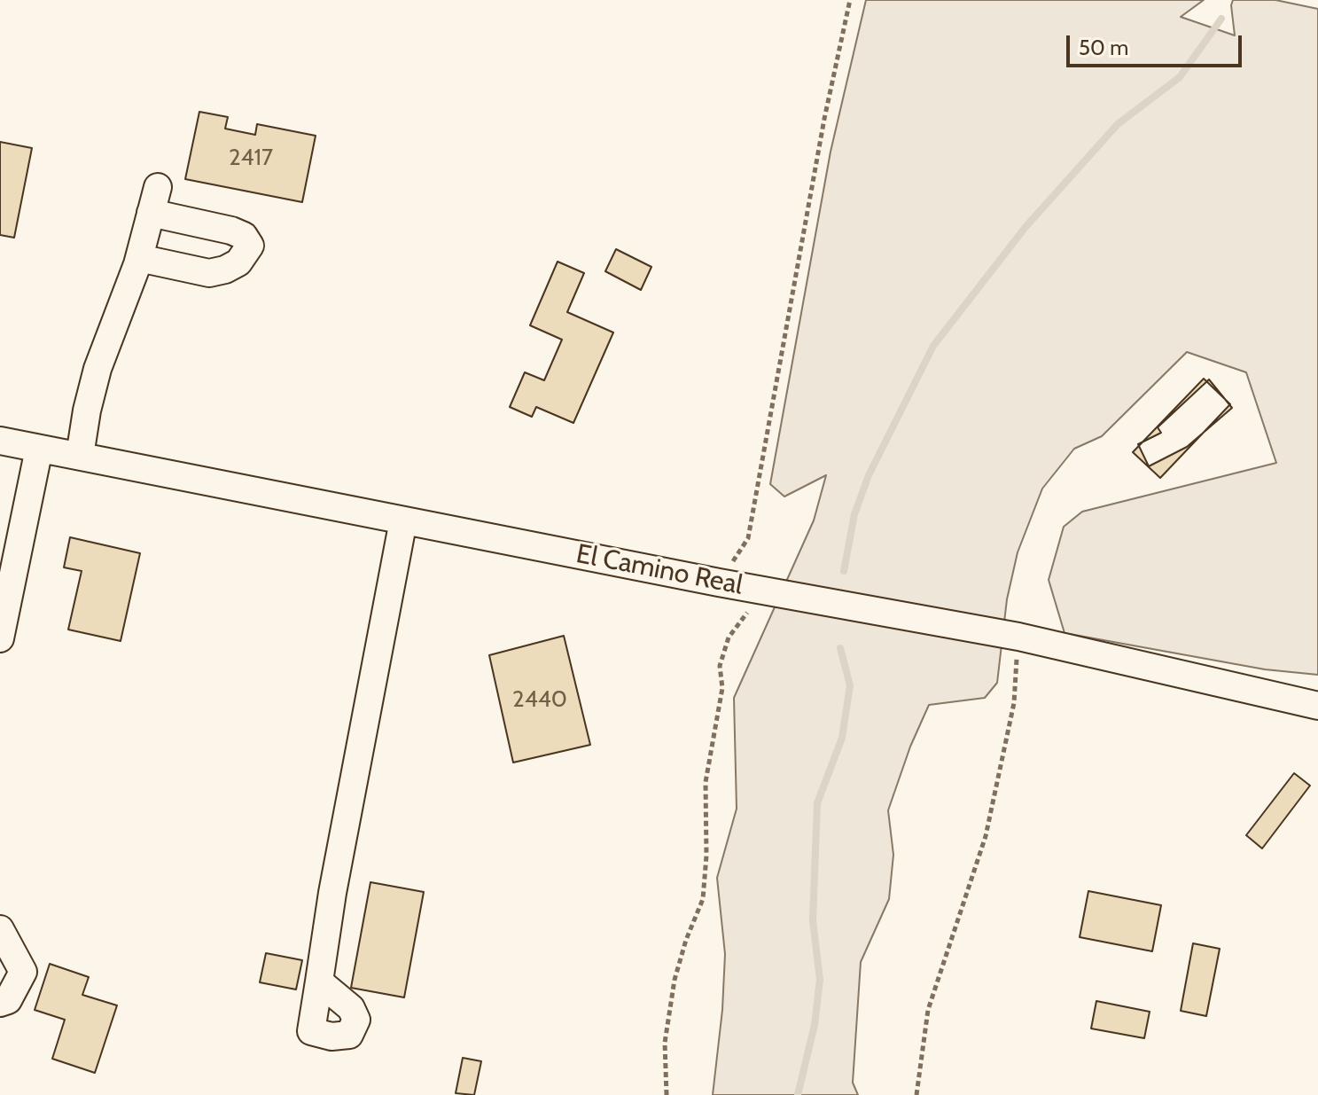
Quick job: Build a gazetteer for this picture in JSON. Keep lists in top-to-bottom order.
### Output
{
  "streets": {
    "street": ["El Camino Real"]
  },
  "house_numbers": ["2417", "2440"],
  "scale_bar": "50 m"
}
